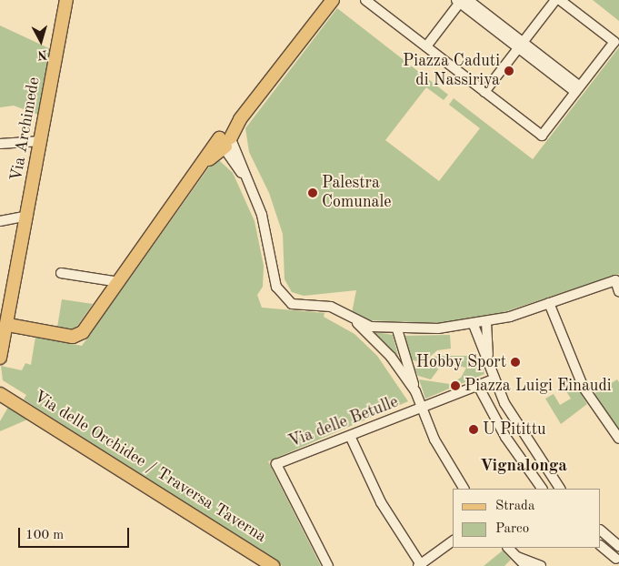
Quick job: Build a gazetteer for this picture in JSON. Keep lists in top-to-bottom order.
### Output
{
  "streets": {
    "main road": ["Via Archimede", "Via delle Orchidee / Traversa Taverna"],
    "street": ["Via delle Betulle"]
  },
  "districts": ["Vignalonga"],
  "places": [
    "Piazza Caduti di Nassiriya",
    "Palestra Comunale",
    "Hobby Sport",
    "Piazza Luigi Einaudi",
    "U Pitittu"
  ],
  "legend": ["Strada", "Parco"],
  "scale_bar": "100 m",
  "north": "bottom"
}
